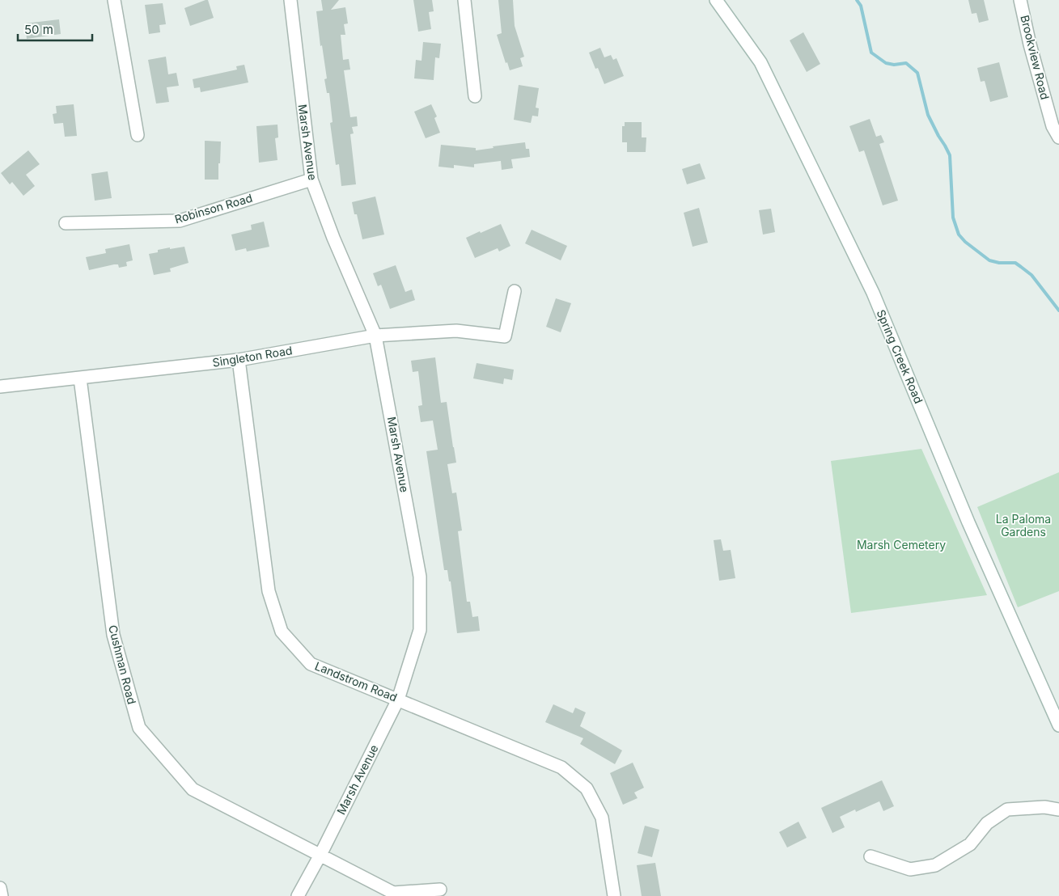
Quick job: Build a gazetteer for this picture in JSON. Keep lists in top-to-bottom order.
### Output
{
  "streets": {
    "street": [
      "Brookview Road",
      "Marsh Avenue",
      "Robinson Road",
      "Singleton Road",
      "Spring Creek Road",
      "Cushman Road",
      "Landstrom Road"
    ]
  },
  "crossings": [
    ["Marsh Avenue", "Robinson Road"],
    ["Marsh Avenue", "Singleton Road"],
    ["Marsh Avenue", "Cushman Road"],
    ["Marsh Avenue", "Landstrom Road"],
    ["Singleton Road", "Cushman Road"],
    ["Singleton Road", "Landstrom Road"]
  ],
  "parks": ["La Paloma Gardens", "Marsh Cemetery"],
  "scale_bar": "50 m"
}
